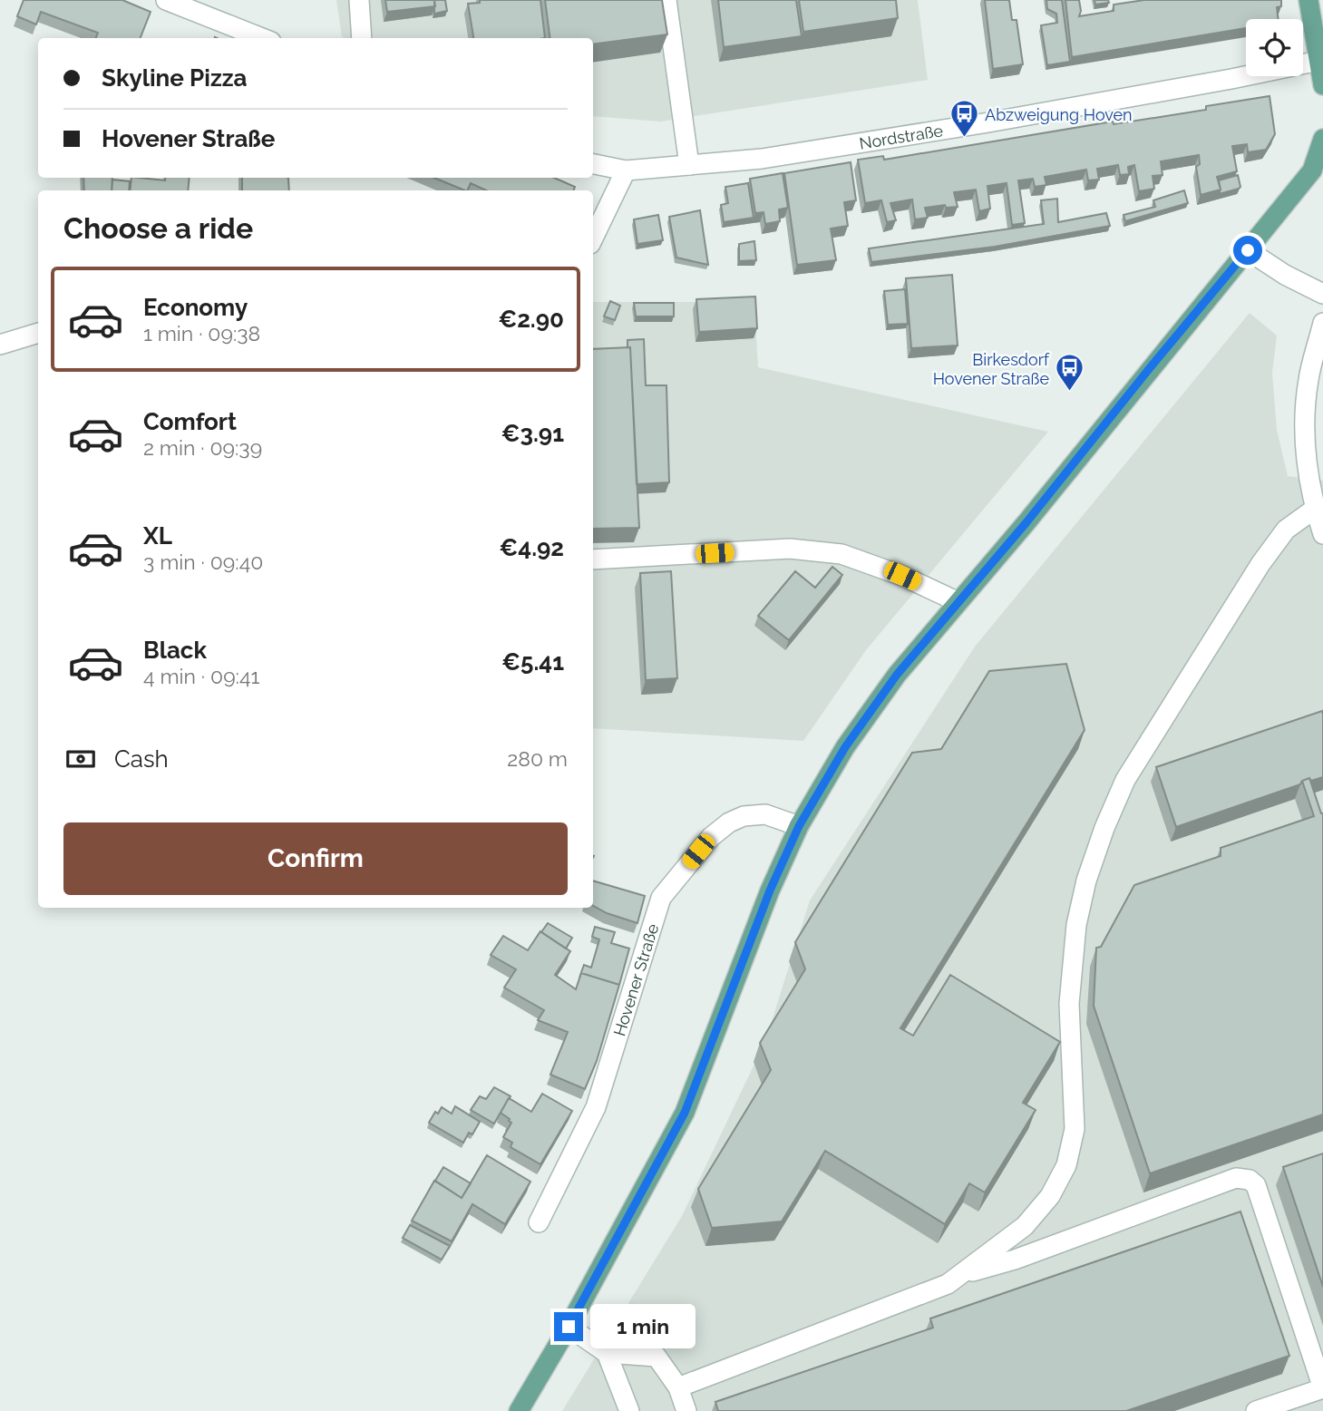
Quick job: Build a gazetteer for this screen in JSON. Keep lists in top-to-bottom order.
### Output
{
  "streets": {
    "street": ["Nordstraße", "Hovener Straße"]
  },
  "places": {
    "bus stop": ["Abzweigung Hoven", "Birkesdorf Hovener Straße"]
  },
  "page": {
    "banner": ["Skyline Pizza", "Hovener Straße"],
    "heading": "Choose a ride",
    "list": [
      {
        "name": "Economy",
        "note": "1 min · 09:38",
        "value": "€2.90"
      },
      {
        "name": "Comfort",
        "note": "2 min · 09:39",
        "value": "€3.91"
      },
      {
        "name": "XL",
        "note": "3 min · 09:40",
        "value": "€4.92"
      },
      {
        "name": "Black",
        "note": "4 min · 09:41",
        "value": "€5.41"
      }
    ],
    "pay": ["Cash", "280 m"],
    "buttons": "Confirm",
    "bubble": "1 min"
  }
}
